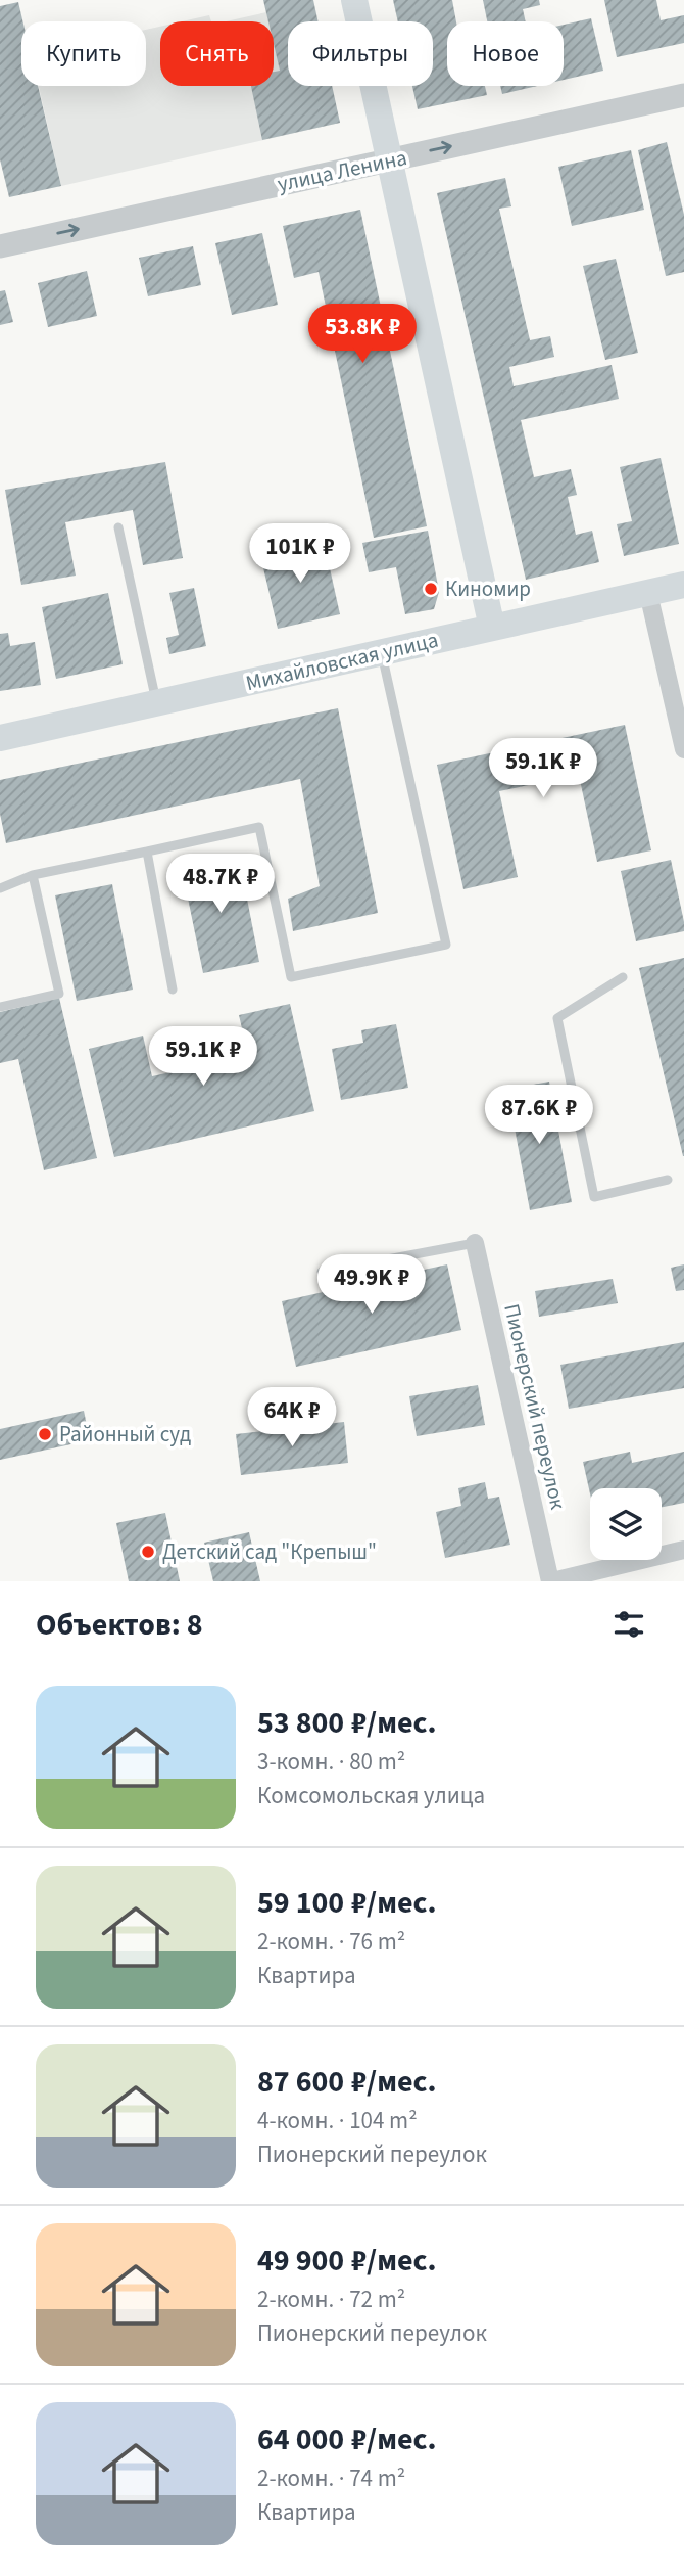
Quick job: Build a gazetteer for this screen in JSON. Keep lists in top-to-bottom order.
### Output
{
  "streets": {
    "main road": ["Михайловская улица"],
    "street": ["улица Ленина", "Пионерский переулок"]
  },
  "one_way": ["улица Ленина"],
  "places": ["Киномир", "Районный суд", "Детский сад \"Крепыш\""],
  "page": {
    "chip": [
      "Купить",
      "Снять",
      "Фильтры",
      "Новое"
    ],
    "price": [
      "53.8K ₽",
      "101K ₽",
      "59.1K ₽",
      "48.7K ₽",
      "59.1K ₽",
      "87.6K ₽",
      "49.9K ₽",
      "64K ₽"
    ],
    "heading": "Объектов: 8",
    "list": [
      {
        "name": "53 800 ₽/мес.",
        "note": "3-комн. · 80 m² · Комсомольская улица"
      },
      {
        "name": "59 100 ₽/мес.",
        "note": "2-комн. · 76 m² · Квартира"
      },
      {
        "name": "87 600 ₽/мес.",
        "note": "4-комн. · 104 m² · Пионерский переулок"
      },
      {
        "name": "49 900 ₽/мес.",
        "note": "2-комн. · 72 m² · Пионерский переулок"
      },
      {
        "name": "64 000 ₽/мес.",
        "note": "2-комн. · 74 m² · Квартира"
      }
    ]
  }
}
